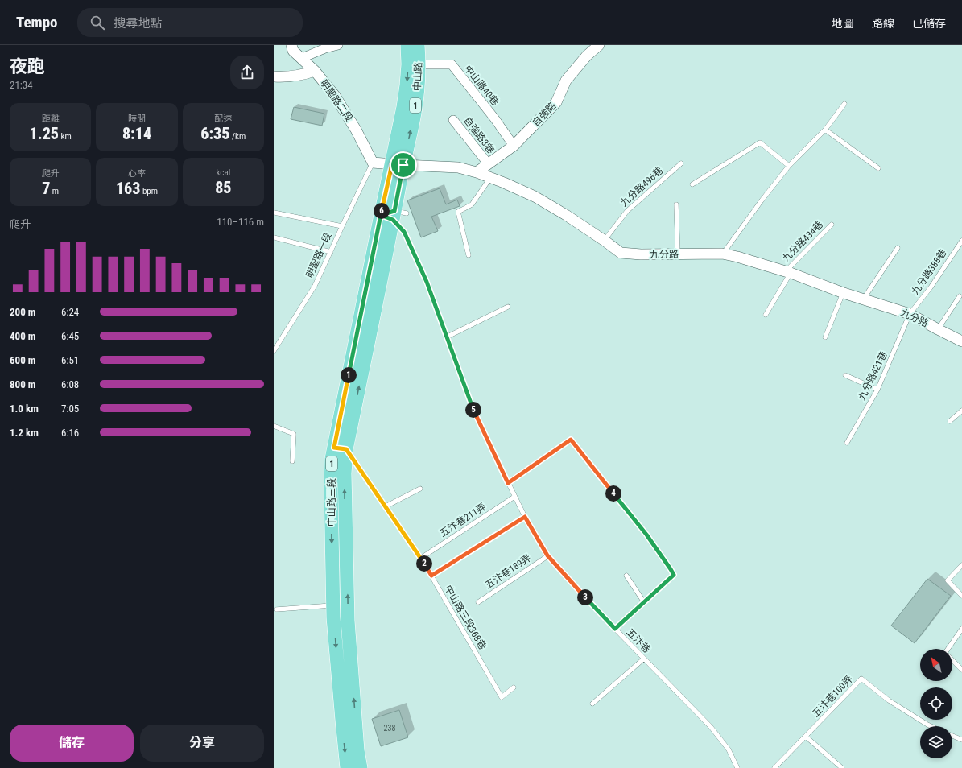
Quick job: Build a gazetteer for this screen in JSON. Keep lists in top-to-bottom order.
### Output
{
  "streets": {
    "main road": ["中山路", "1", "中山路三段"],
    "street": [
      "中山路40巷",
      "明聖路二段",
      "自強路",
      "自強路3巷",
      "九分路"
    ],
    "lane": [
      "九分路496巷",
      "九分路434巷",
      "明聖路一段",
      "九分路388巷",
      "九分路421巷",
      "五汴巷211弄",
      "五汴巷189弄",
      "中山路三段368巷",
      "五汴巷",
      "五汴巷100弄"
    ]
  },
  "crossings": [
    ["中山路", "中山路40巷"],
    ["中山路", "九分路"],
    ["中山路", "中山路三段"],
    ["中山路40巷", "自強路"],
    ["明聖路二段", "九分路"],
    ["明聖路二段", "明聖路一段"],
    ["自強路", "自強路3巷"],
    ["自強路", "九分路"],
    ["九分路496巷", "九分路"],
    ["九分路434巷", "九分路"],
    ["九分路", "明聖路一段"],
    ["九分路", "九分路388巷"],
    ["九分路", "九分路421巷"],
    ["九分路", "中山路三段"],
    ["九分路388巷", "九分路421巷"],
    ["中山路三段", "中山路三段368巷"],
    ["中山路三段", "五汴巷"],
    ["五汴巷211弄", "中山路三段368巷"],
    ["五汴巷211弄", "五汴巷"],
    ["五汴巷189弄", "五汴巷"]
  ],
  "house_numbers": ["238"],
  "north": "top left",
  "page": {
    "header": "Tempo",
    "search": "搜尋地點",
    "nav": ["地圖", "路線", "已儲存"],
    "heading": ["夜跑", "21:34"],
    "stats": [
      ["距離", "1.25 km"],
      ["時間", "8:14"],
      ["配速", "6:35 /km"],
      ["爬升", "7 m"],
      ["心率", "163 bpm"],
      ["kcal", "85"]
    ],
    "pins": [
      "6",
      "1",
      "5",
      "4",
      "2",
      "3"
    ],
    "chart": ["爬升", "110–116 m"],
    "list": [
      {
        "name": "200 m",
        "note": "6:24"
      },
      {
        "name": "400 m",
        "note": "6:45"
      },
      {
        "name": "600 m",
        "note": "6:51"
      },
      {
        "name": "800 m",
        "note": "6:08"
      },
      {
        "name": "1.0 km",
        "note": "7:05"
      },
      {
        "name": "1.2 km",
        "note": "6:16"
      }
    ],
    "buttons": ["儲存", "分享"]
  }
}
